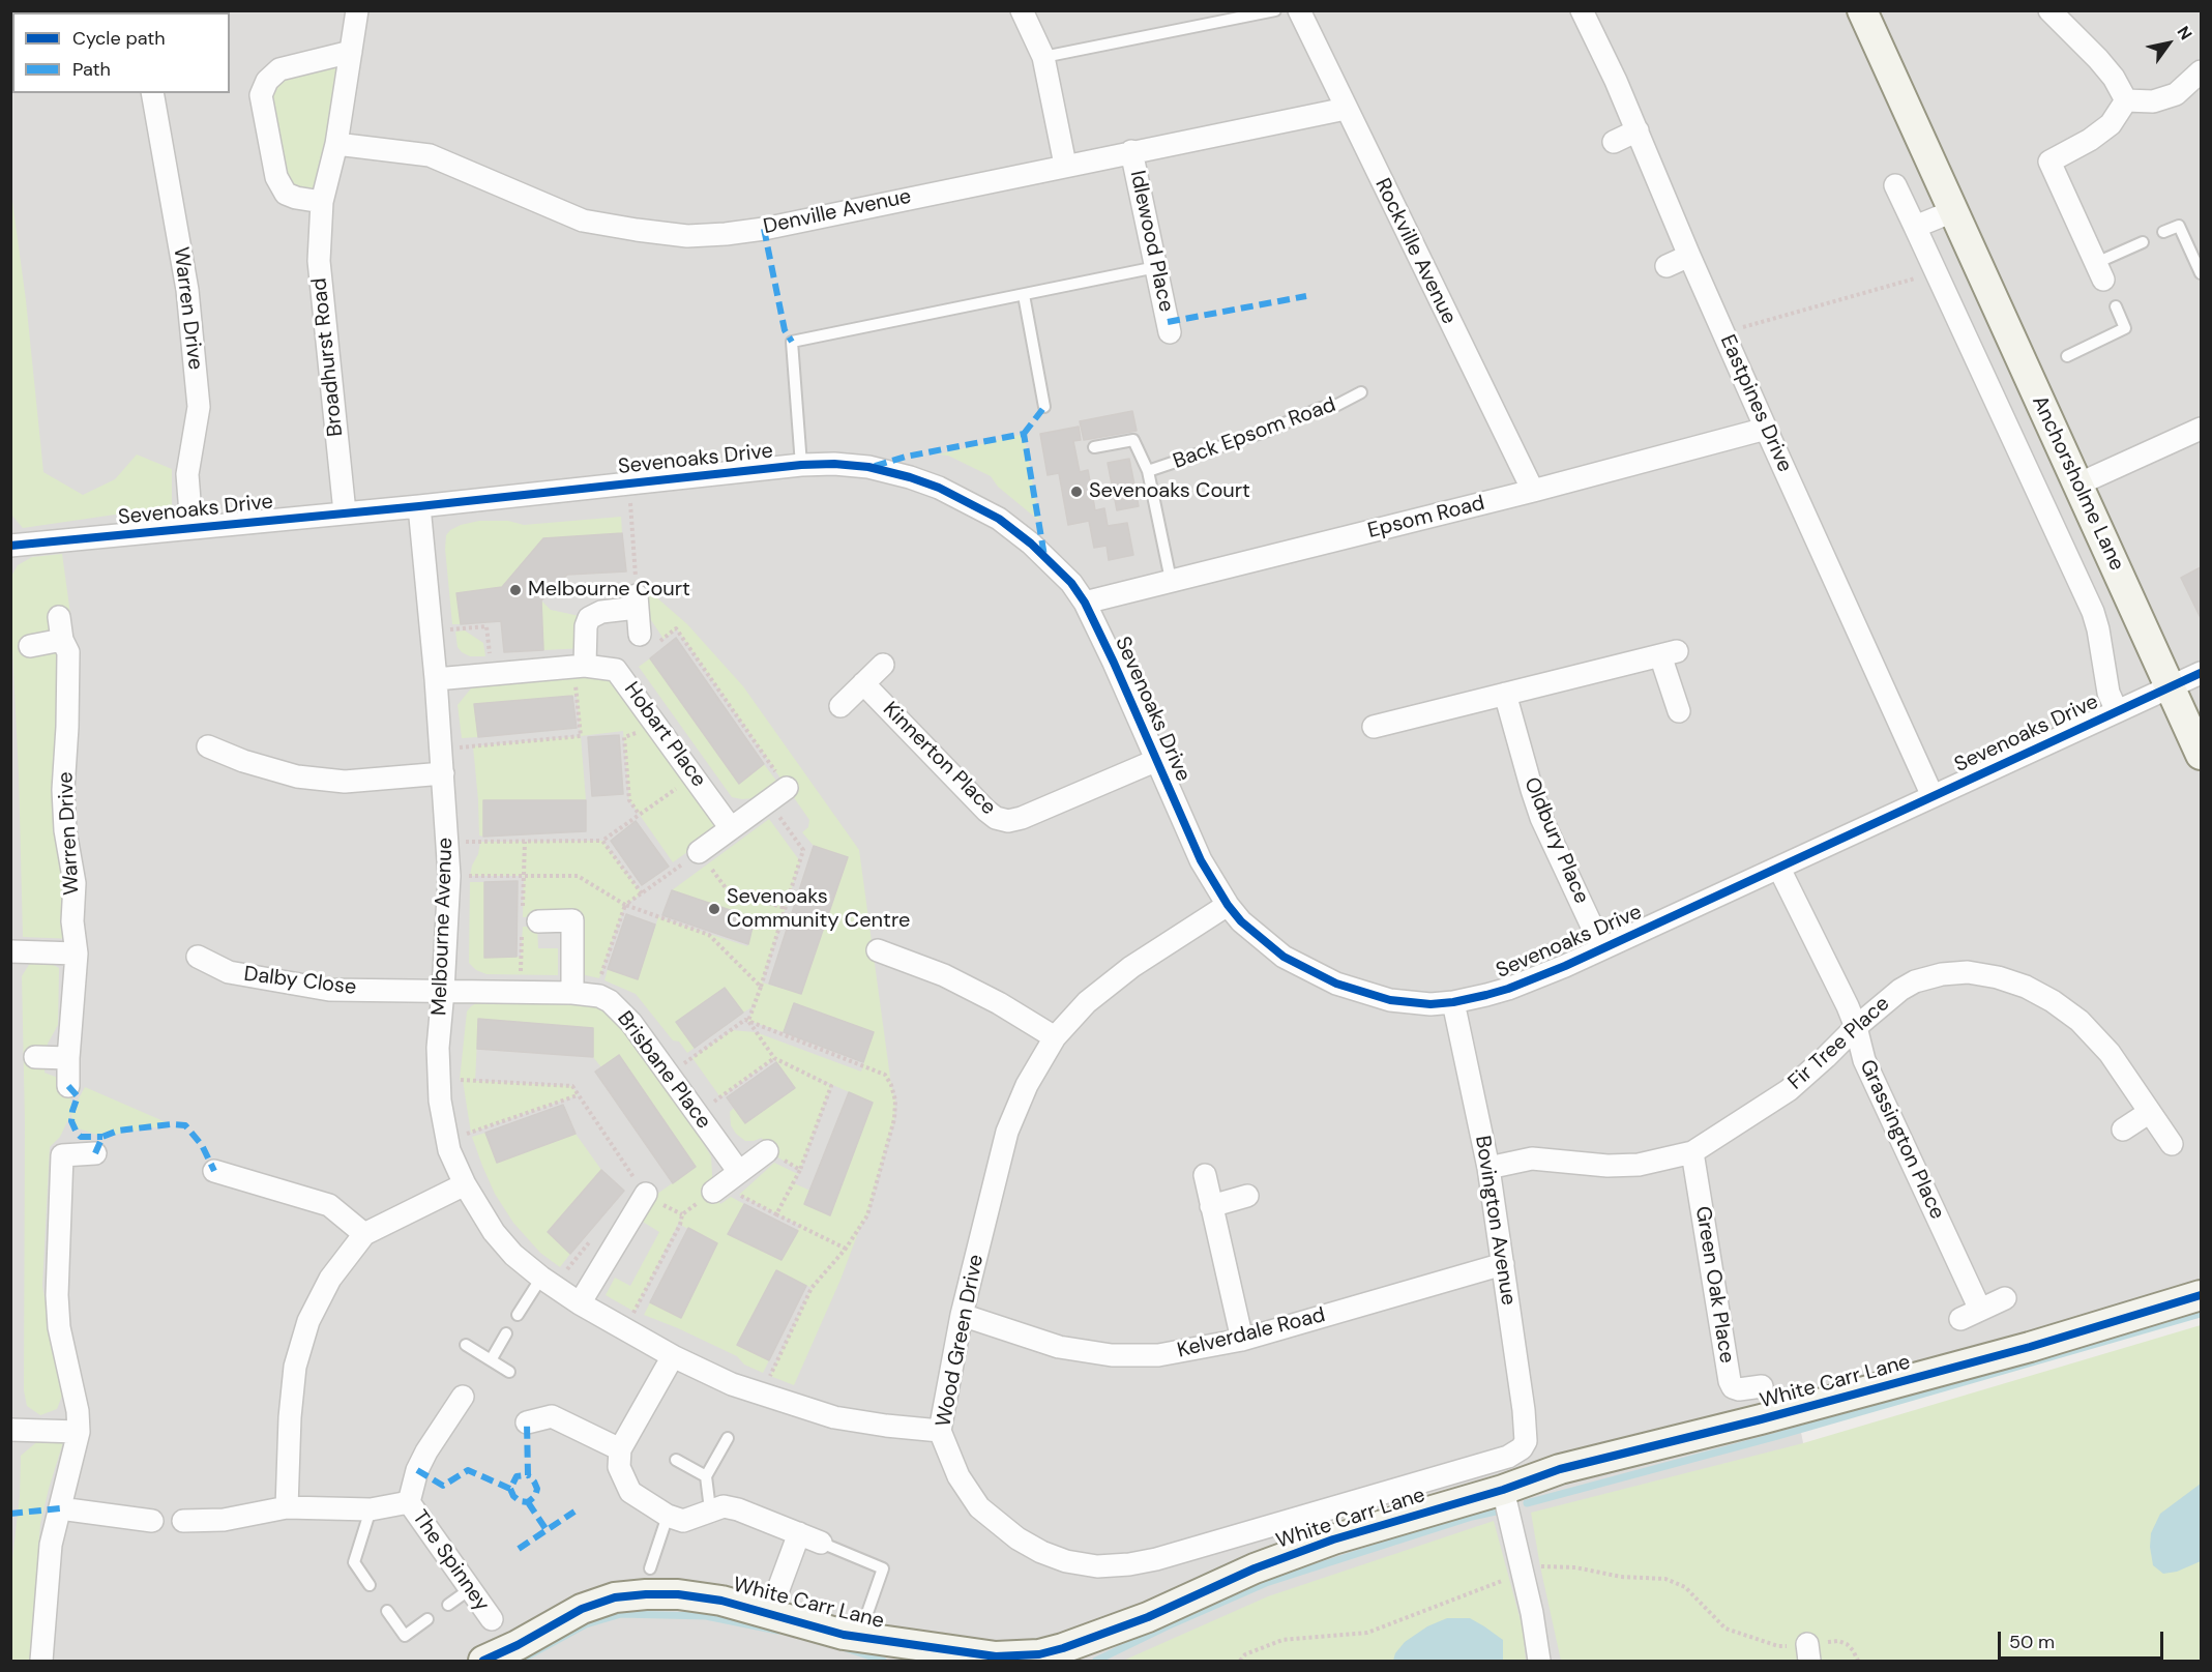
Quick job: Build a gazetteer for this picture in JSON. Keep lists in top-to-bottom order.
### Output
{
  "streets": {
    "street": [
      "Denville Avenue",
      "Idlewood Place",
      "Rockville Avenue",
      "Warren Drive",
      "Broadhurst Road",
      "Eastpines Drive",
      "Sevenoaks Drive",
      "Anchorsholme Lane",
      "Epsom Road",
      "Hobart Place",
      "Kinnerton Place",
      "Oldbury Place",
      "Melbourne Avenue",
      "Dalby Close",
      "Fir Tree Place",
      "Brisbane Place",
      "Grassington Place",
      "Bovington Avenue",
      "Green Oak Place",
      "Kelverdale Road",
      "Wood Green Drive",
      "White Carr Lane",
      "The Spinney"
    ],
    "lane": ["Back Epsom Road"]
  },
  "crossings": [
    ["Denville Avenue", "Idlewood Place"],
    ["Denville Avenue", "Rockville Avenue"],
    ["Denville Avenue", "Broadhurst Road"],
    ["Rockville Avenue", "Epsom Road"],
    ["Warren Drive", "Sevenoaks Drive"],
    ["Broadhurst Road", "Sevenoaks Drive"],
    ["Eastpines Drive", "Sevenoaks Drive"],
    ["Eastpines Drive", "Epsom Road"],
    ["Back Epsom Road", "Epsom Road"],
    ["Sevenoaks Drive", "Anchorsholme Lane"],
    ["Sevenoaks Drive", "Epsom Road"],
    ["Sevenoaks Drive", "Kinnerton Place"],
    ["Sevenoaks Drive", "Oldbury Place"],
    ["Sevenoaks Drive", "Melbourne Avenue"],
    ["Sevenoaks Drive", "Grassington Place"],
    ["Sevenoaks Drive", "Bovington Avenue"],
    ["Sevenoaks Drive", "Wood Green Drive"],
    ["Hobart Place", "Melbourne Avenue"],
    ["Melbourne Avenue", "Dalby Close"],
    ["Melbourne Avenue", "Brisbane Place"],
    ["Melbourne Avenue", "Wood Green Drive"],
    ["Dalby Close", "Brisbane Place"],
    ["Fir Tree Place", "Grassington Place"],
    ["Fir Tree Place", "Bovington Avenue"],
    ["Fir Tree Place", "Green Oak Place"],
    ["Bovington Avenue", "Kelverdale Road"],
    ["Bovington Avenue", "Wood Green Drive"],
    ["Kelverdale Road", "Wood Green Drive"]
  ],
  "places": ["Sevenoaks Court", "Melbourne Court", "Sevenoaks Community Centre"],
  "legend": ["Cycle path", "Path"],
  "scale_bar": "50 m",
  "north": "top right"
}
